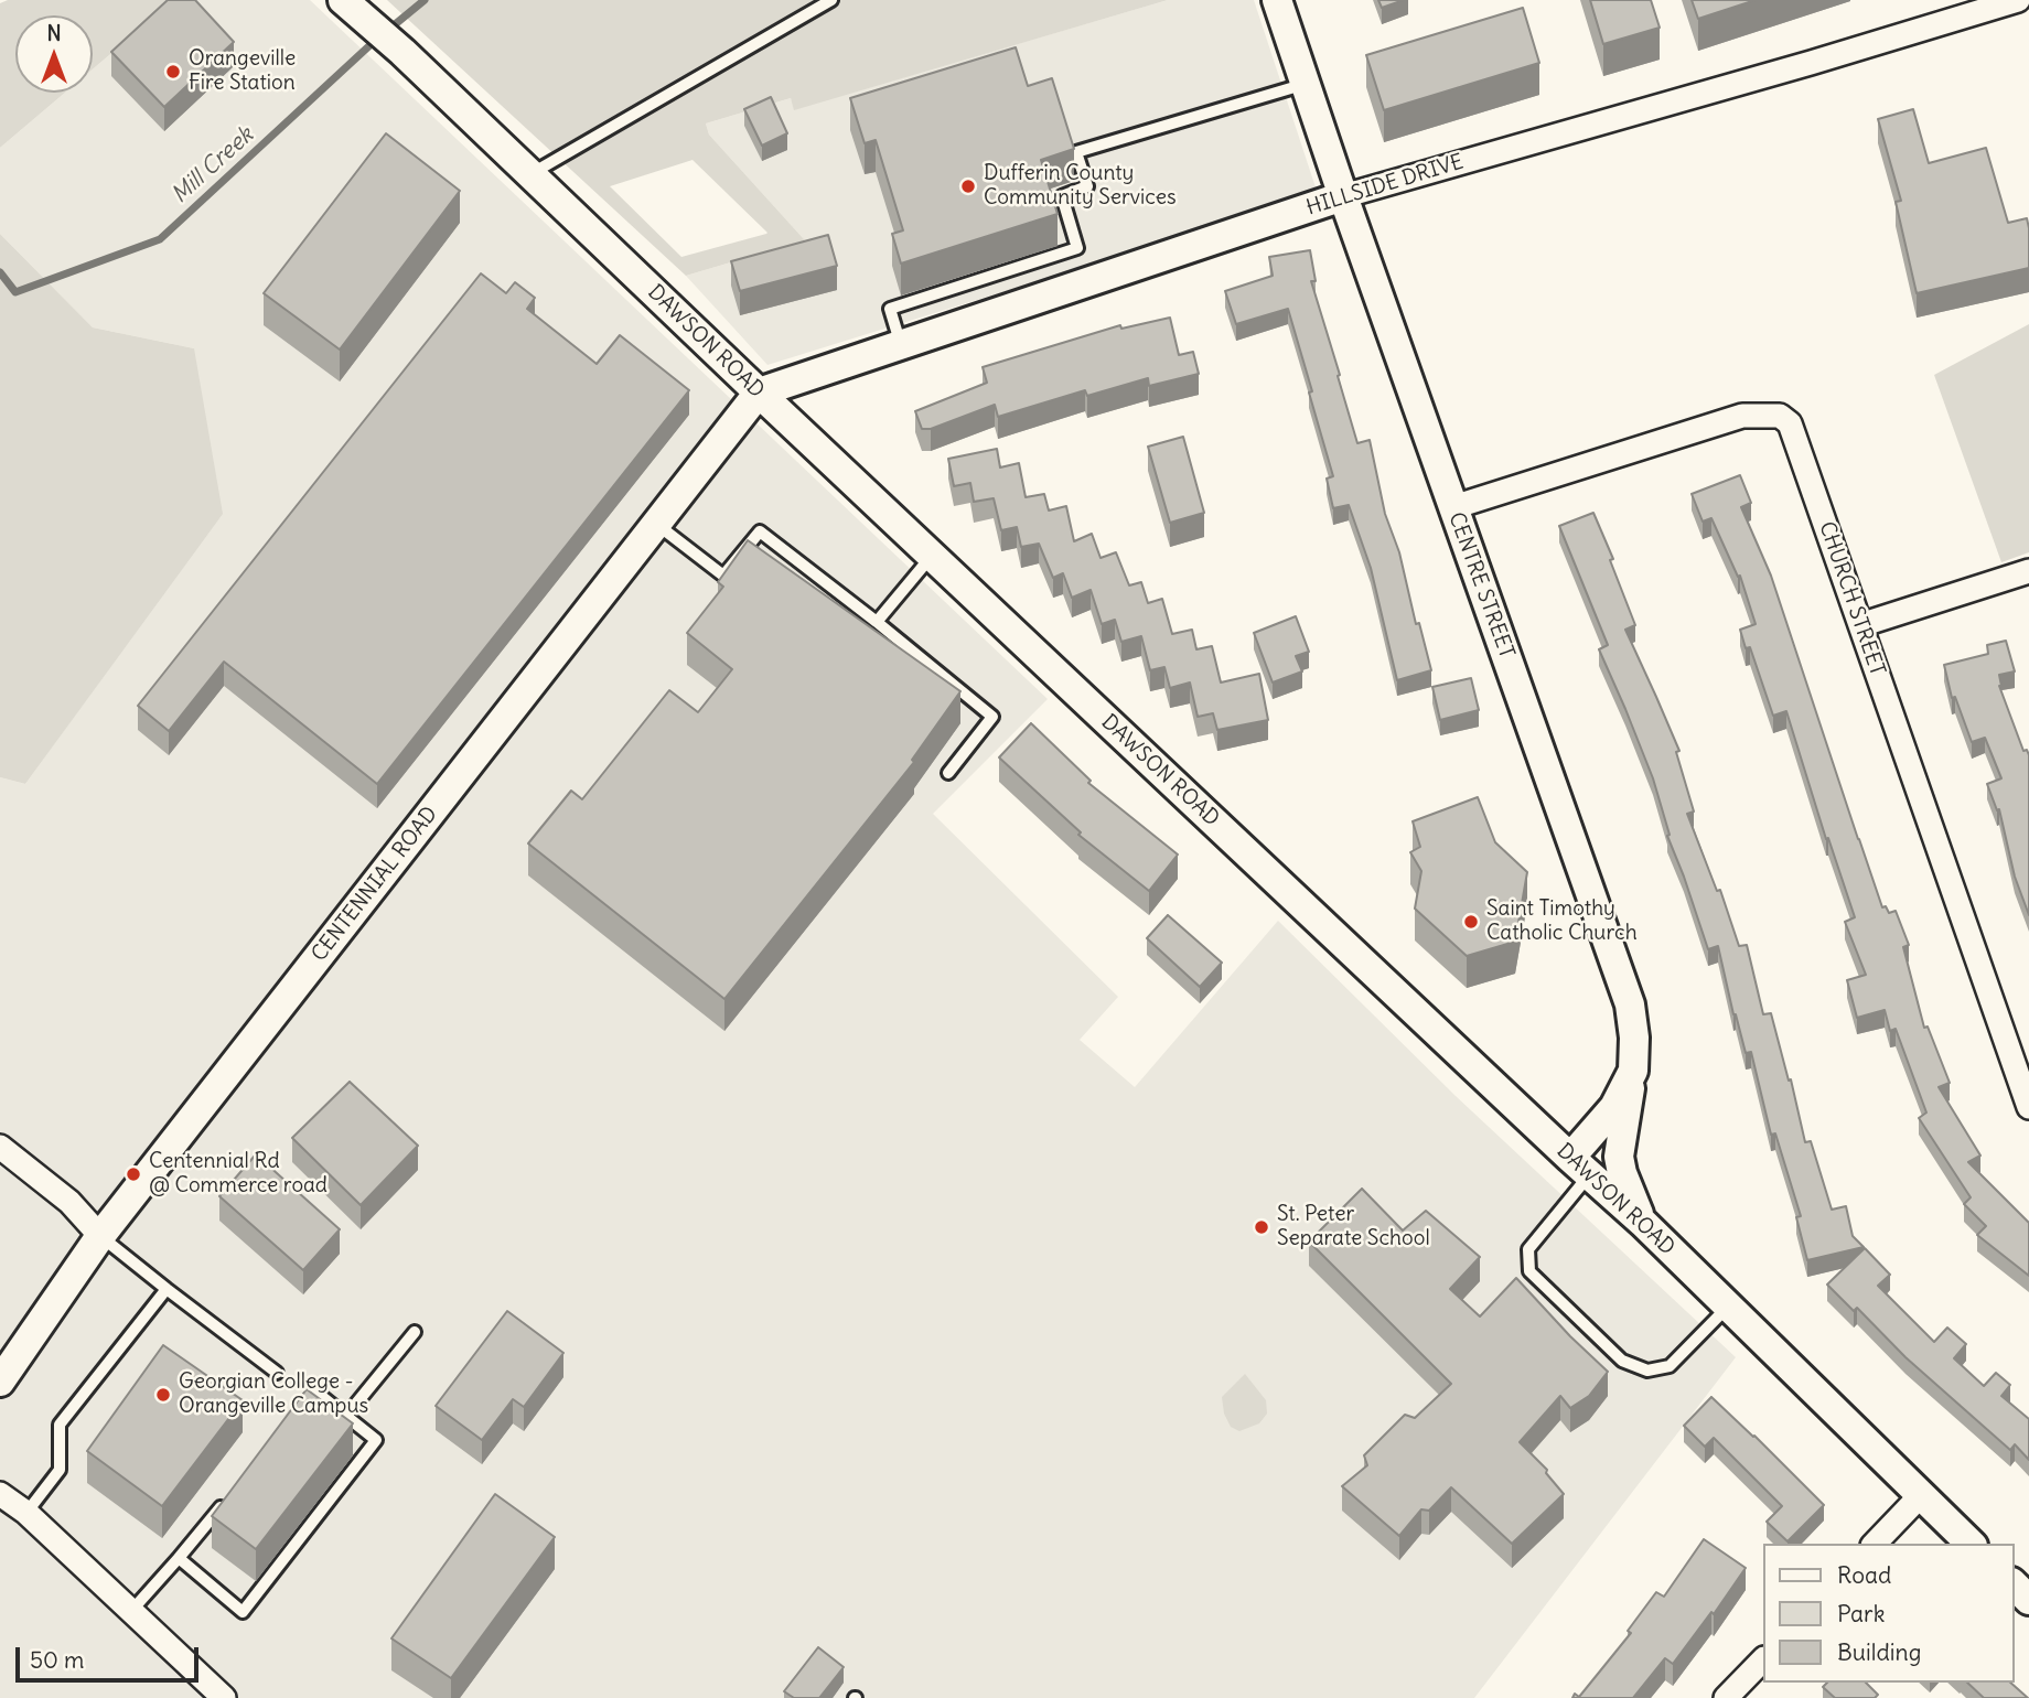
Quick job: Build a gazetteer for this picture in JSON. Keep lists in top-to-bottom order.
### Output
{
  "streets": {
    "street": [
      "HILLSIDE DRIVE",
      "DAWSON ROAD",
      "CENTRE STREET",
      "CHURCH STREET",
      "CENTENNIAL ROAD"
    ]
  },
  "crossings": [
    ["HILLSIDE DRIVE", "DAWSON ROAD"],
    ["HILLSIDE DRIVE", "CENTRE STREET"],
    ["HILLSIDE DRIVE", "CENTENNIAL ROAD"],
    ["DAWSON ROAD", "CENTRE STREET"],
    ["DAWSON ROAD", "CENTENNIAL ROAD"],
    ["CENTRE STREET", "CHURCH STREET"]
  ],
  "water": ["Mill Creek"],
  "places": [
    "Orangeville Fire Station",
    "Dufferin County Community Services",
    "Saint Timothy Catholic Church",
    "Centennial Rd @ Commerce road",
    "St. Peter Separate School",
    "Georgian College - Orangeville Campus"
  ],
  "legend": ["Road", "Park", "Building"],
  "scale_bar": "50 m",
  "north": "top"
}
